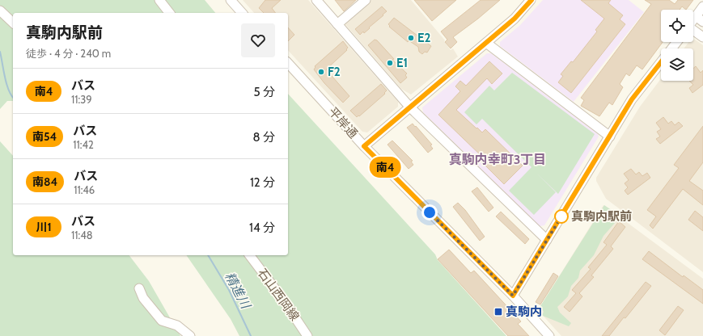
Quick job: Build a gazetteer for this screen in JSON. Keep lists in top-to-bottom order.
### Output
{
  "streets": {
    "street": ["平岸通", "石山西岡線"]
  },
  "districts": ["真駒内幸町3丁目"],
  "water": ["精進川"],
  "places": {
    "other": [
      "E2",
      "E1",
      "F2",
      "真駒内駅前"
    ],
    "transit": ["真駒内"]
  },
  "lines": ["bus line 南4"],
  "page": {
    "on_map": "南4",
    "heading": ["真駒内駅前", "徒歩 · 4 分 · 240 m"],
    "list": [
      {
        "mark": "南4",
        "name": "バス",
        "note": "11:39",
        "value": "5 分"
      },
      {
        "mark": "南54",
        "name": "バス",
        "note": "11:42",
        "value": "8 分"
      },
      {
        "mark": "南84",
        "name": "バス",
        "note": "11:46",
        "value": "12 分"
      },
      {
        "mark": "川1",
        "name": "バス",
        "note": "11:48",
        "value": "14 分"
      }
    ]
  }
}
